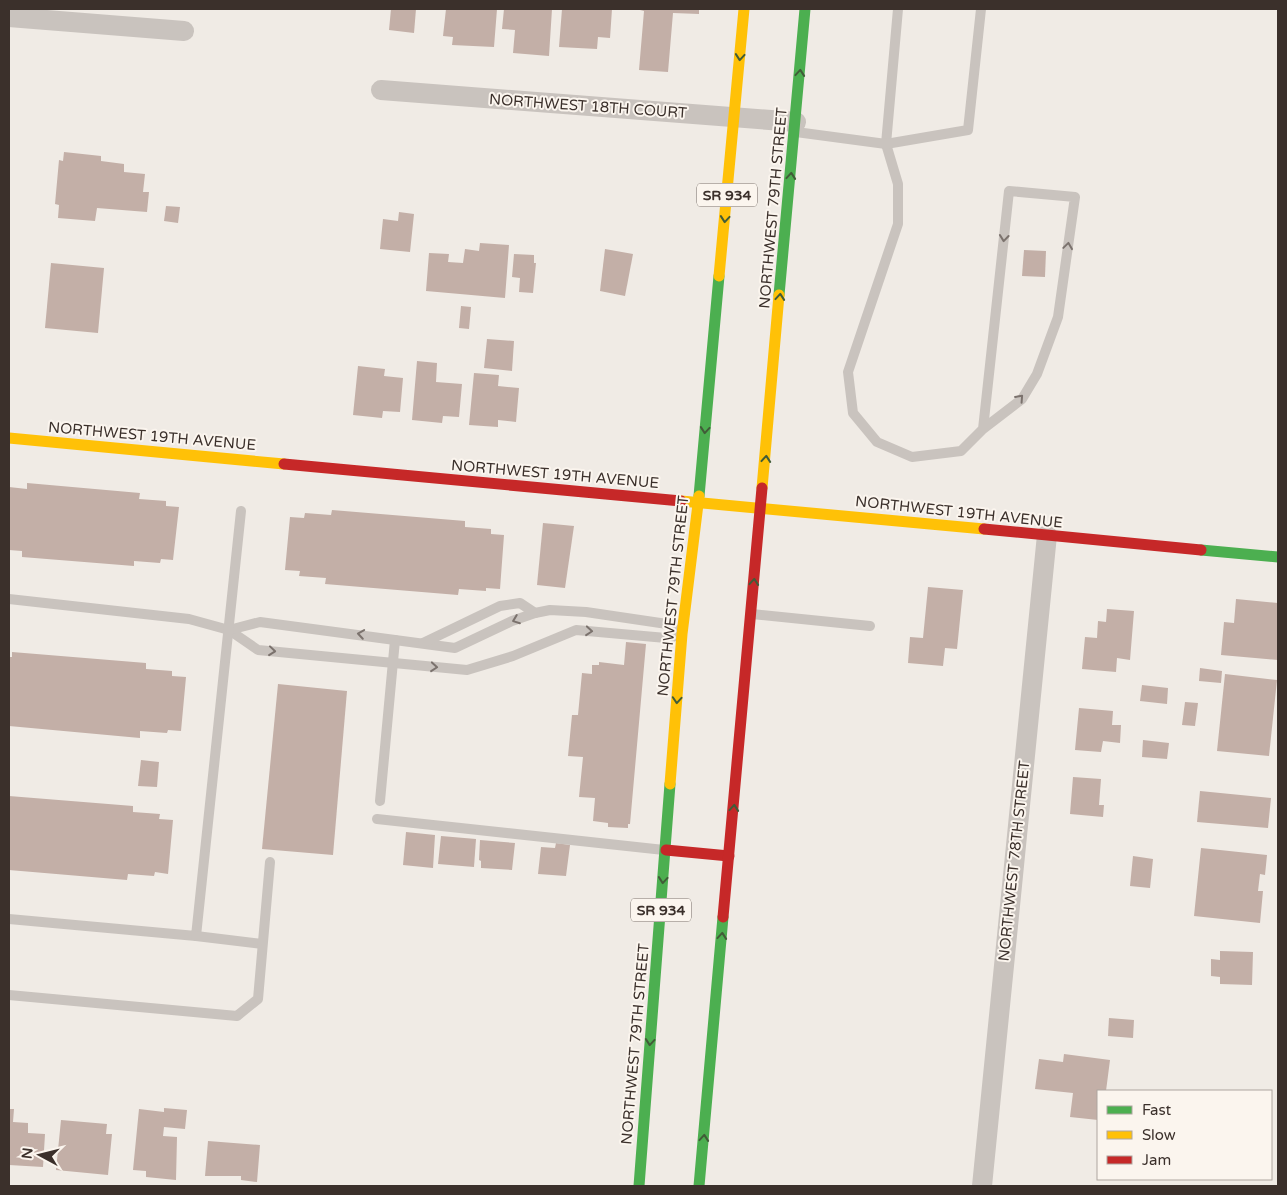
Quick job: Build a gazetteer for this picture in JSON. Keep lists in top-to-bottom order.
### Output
{
  "streets": {
    "main road": ["SR 934", "NORTHWEST 79TH STREET", "NORTHWEST 19TH AVENUE"],
    "street": ["NORTHWEST 18TH COURT", "NORTHWEST 78TH STREET"]
  },
  "crossings": [
    ["NORTHWEST 18TH COURT", "NORTHWEST 79TH STREET"],
    ["NORTHWEST 79TH STREET", "NORTHWEST 19TH AVENUE"],
    ["NORTHWEST 19TH AVENUE", "NORTHWEST 78TH STREET"]
  ],
  "legend": ["Fast", "Slow", "Jam"],
  "north": "left"
}
